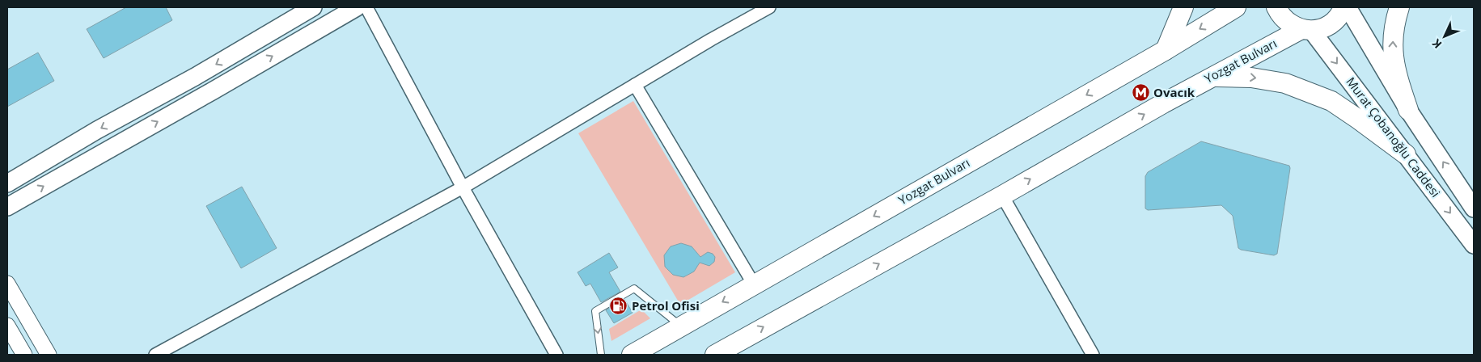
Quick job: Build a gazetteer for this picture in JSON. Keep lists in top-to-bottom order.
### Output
{
  "streets": {
    "main road": ["Yozgat Bulvarı", "Murat Çobanoğlu Caddesi"]
  },
  "crossings": [
    ["Yozgat Bulvarı", "Murat Çobanoğlu Caddesi"]
  ],
  "places": {
    "metro station": ["Ovacık"],
    "fuel station": ["Petrol Ofisi"]
  },
  "north": "bottom left"
}
